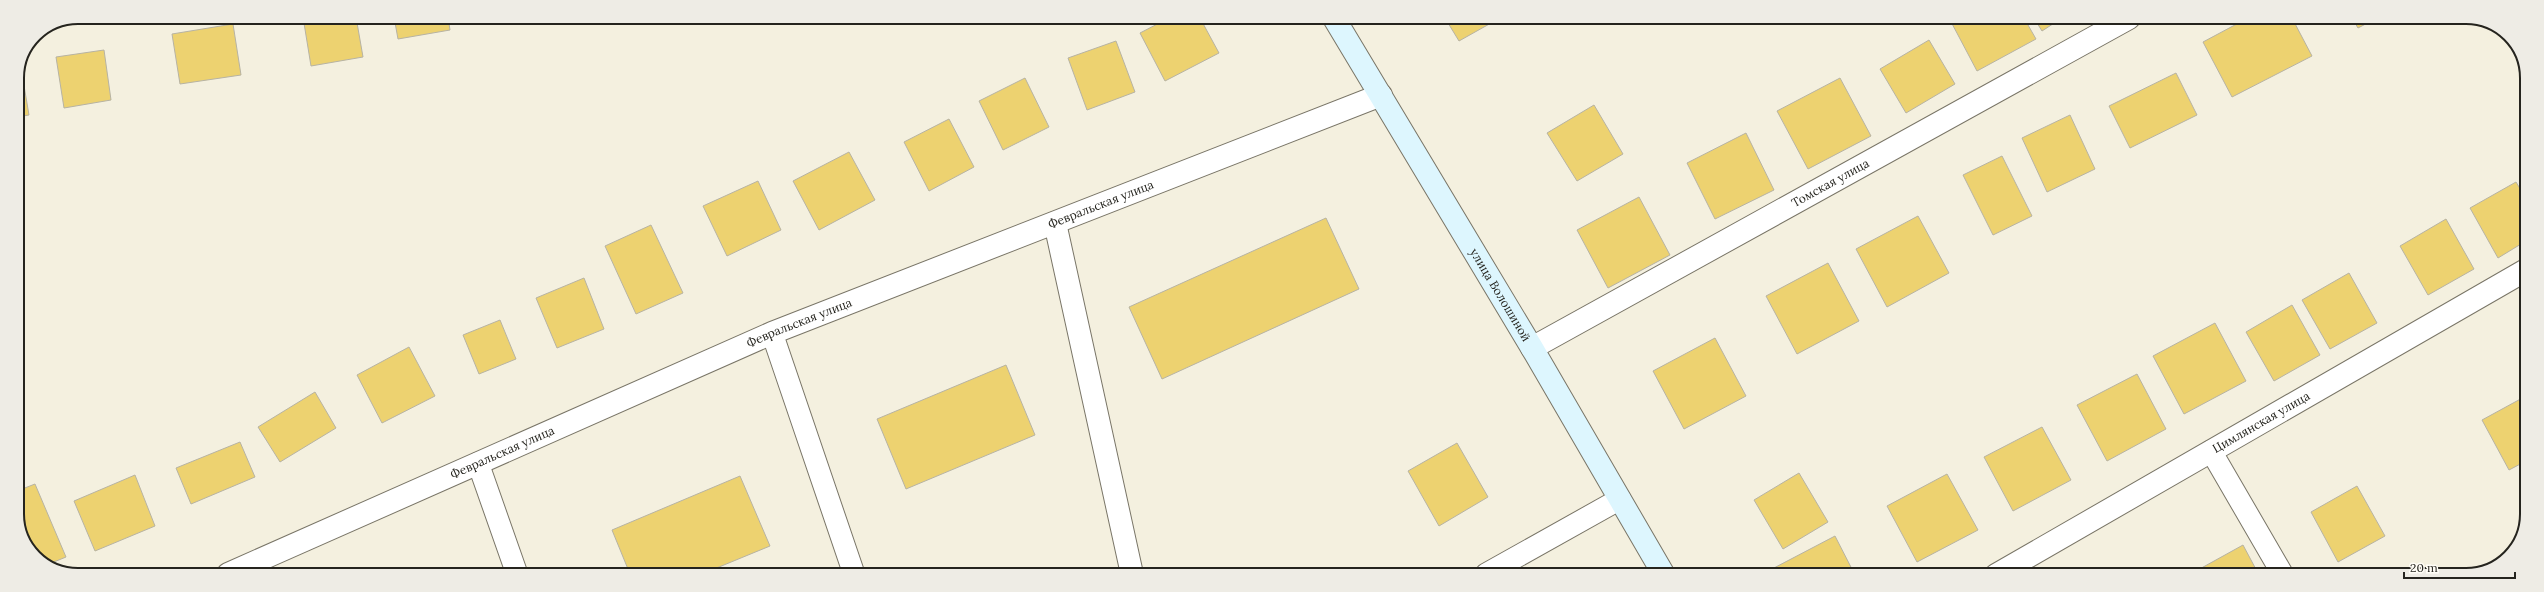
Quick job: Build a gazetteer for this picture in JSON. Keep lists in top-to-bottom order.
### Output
{
  "streets": {
    "street": [
      "Томская улица",
      "Февральская улица",
      "улица Волошиной",
      "Цимлянская улица"
    ]
  },
  "crossings": [
    ["Томская улица", "улица Волошиной"],
    ["Февральская улица", "улица Волошиной"]
  ],
  "scale_bar": "20 m"
}
